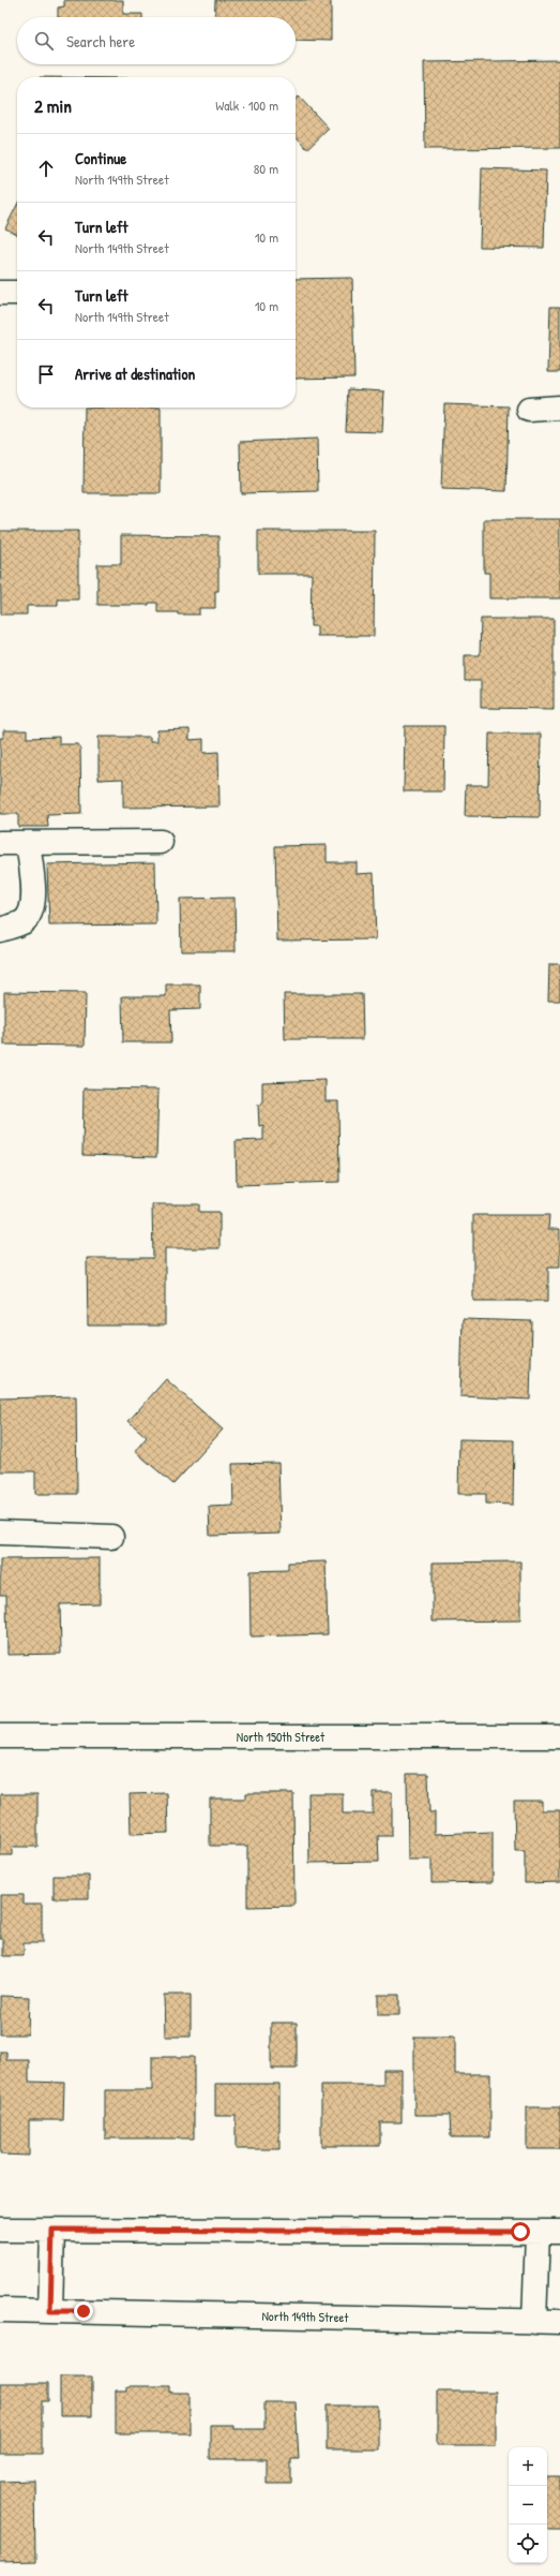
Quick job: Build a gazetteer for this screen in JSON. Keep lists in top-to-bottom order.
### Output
{
  "streets": {
    "street": ["North 150th Street", "North 149th Street"]
  },
  "page": {
    "search": "Search here",
    "heading": ["2 min", "Walk · 100 m"],
    "list": [
      ["Continue", "North 149th Street", "80 m"],
      ["Turn left", "North 149th Street", "10 m"],
      ["Turn left", "North 149th Street", "10 m"],
      "Arrive at destination"
    ],
    "map_buttons": ["+", "−"]
  }
}
